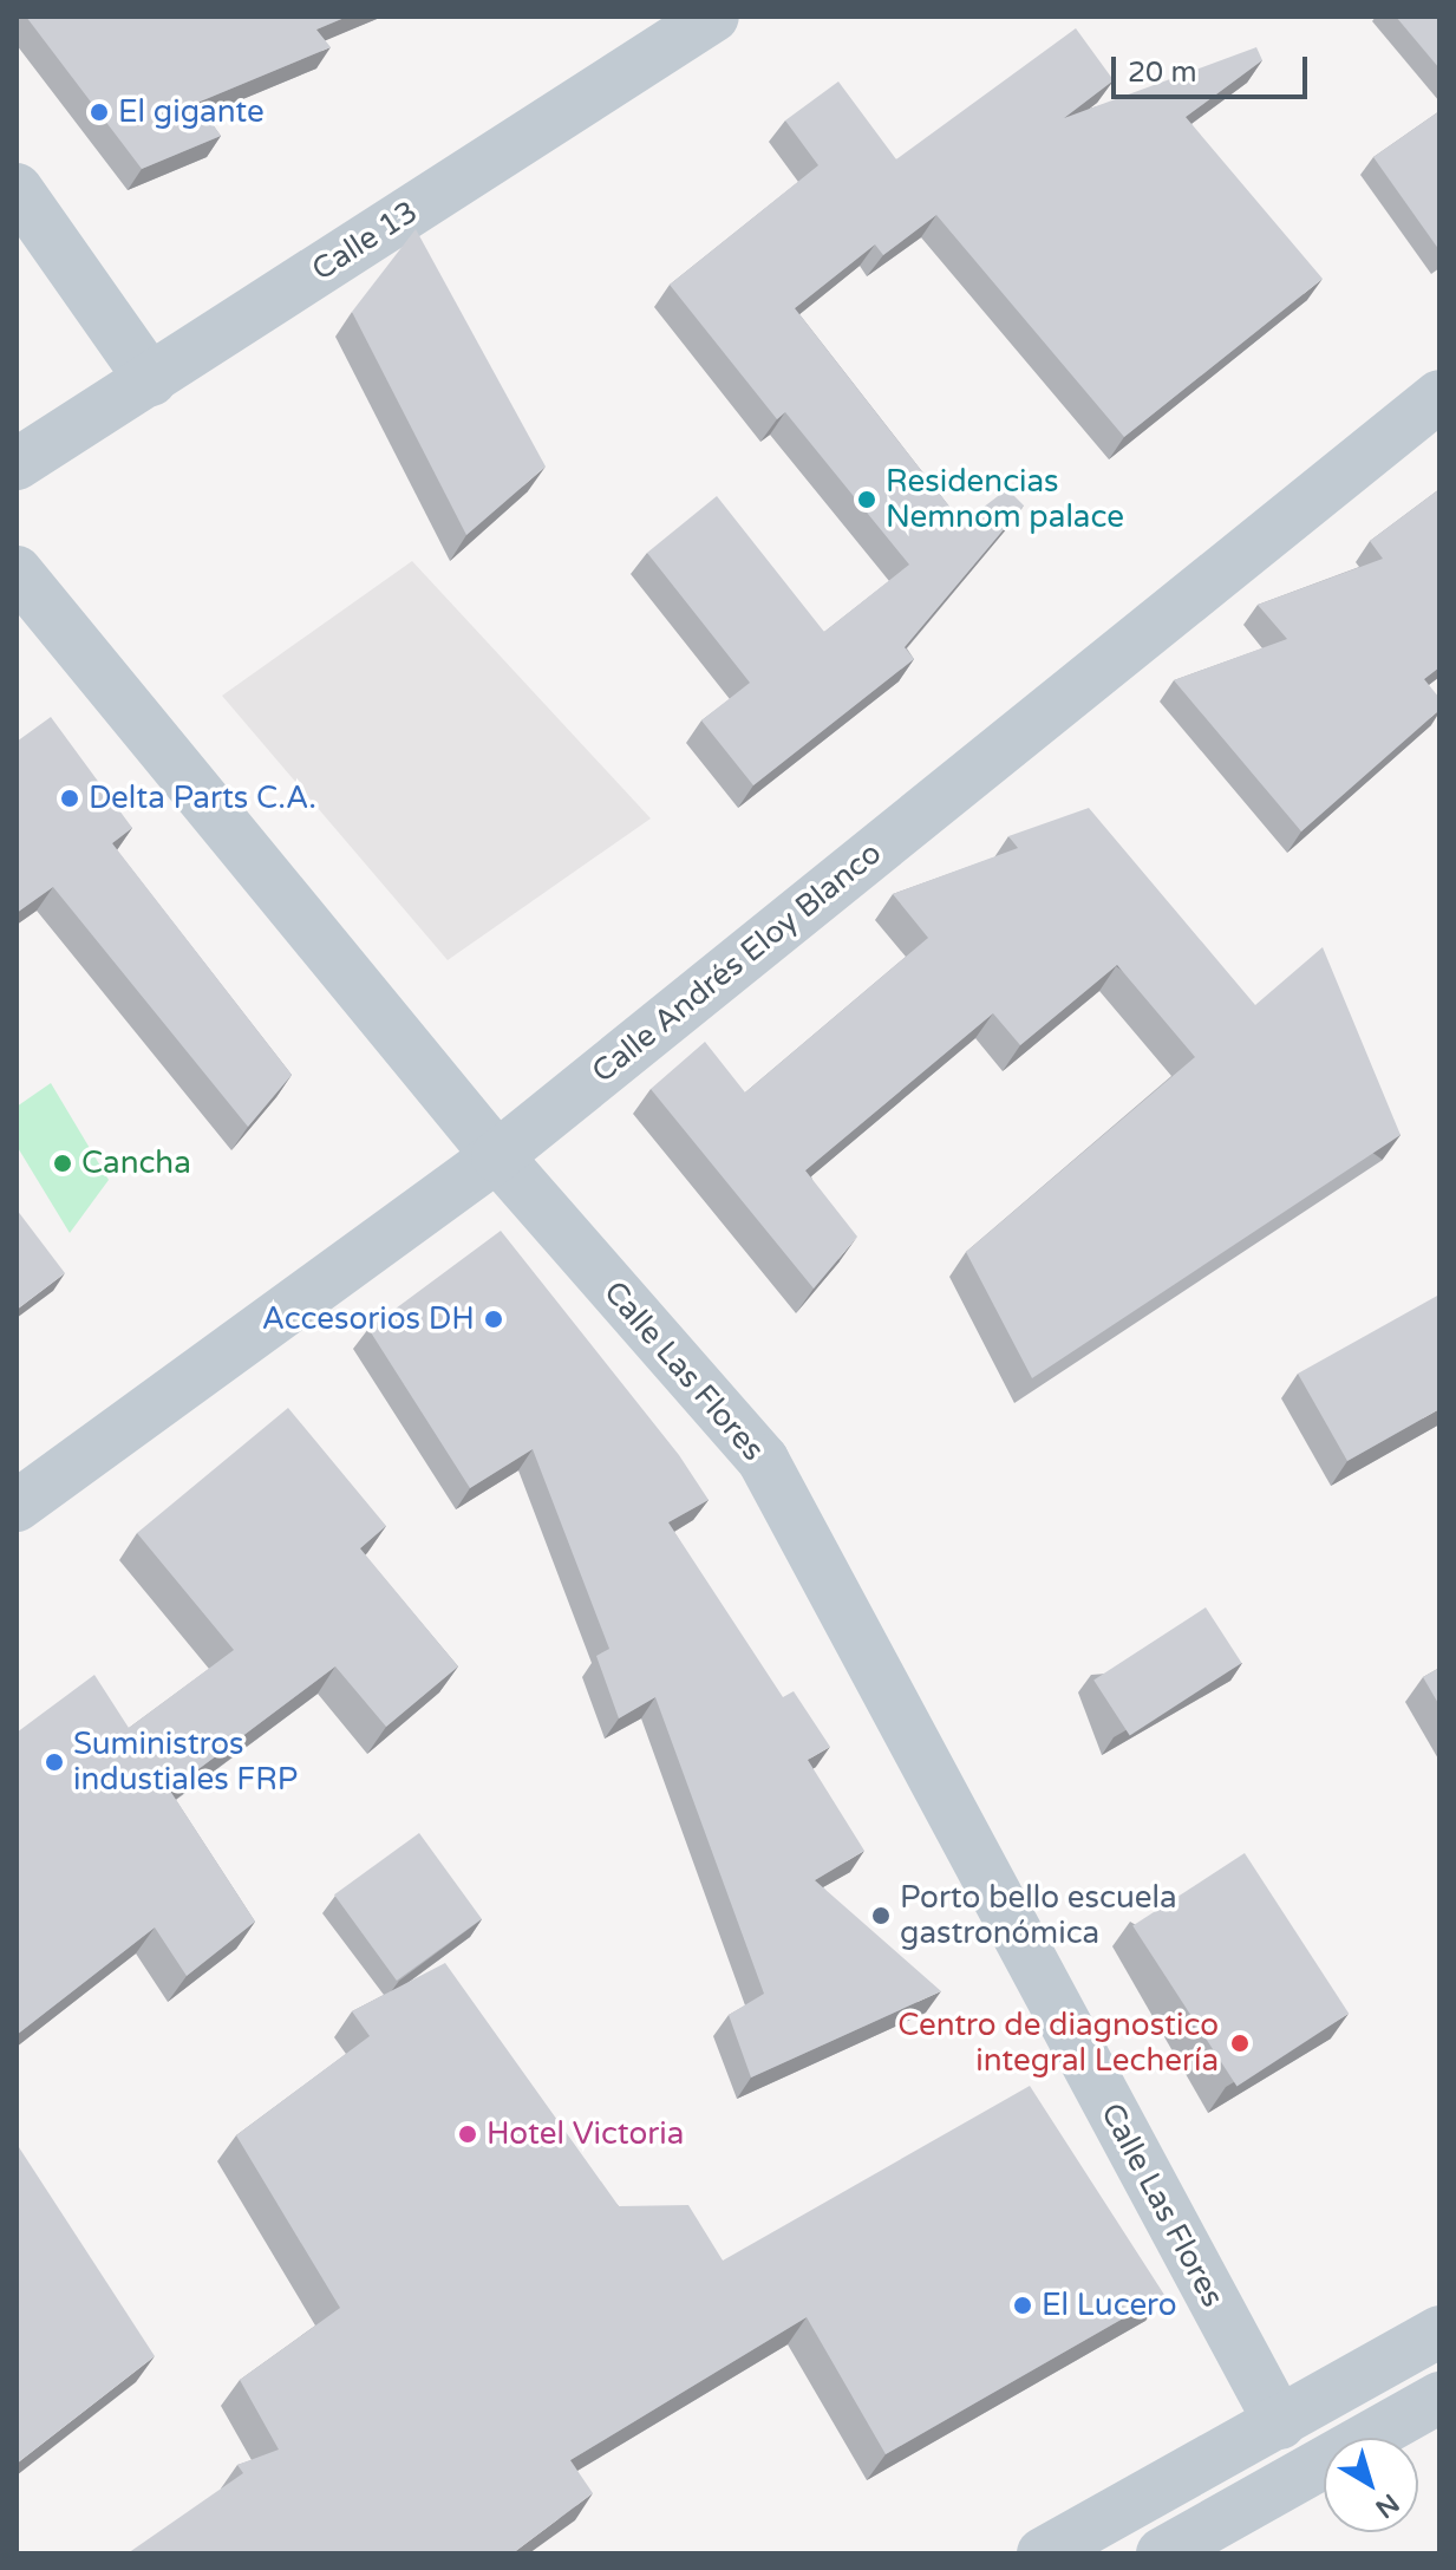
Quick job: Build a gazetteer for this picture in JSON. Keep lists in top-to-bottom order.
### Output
{
  "streets": {
    "street": ["Calle 13", "Calle Andrés Eloy Blanco", "Calle Las Flores"]
  },
  "crossings": [
    ["Calle Andrés Eloy Blanco", "Calle Las Flores"]
  ],
  "places": [
    "El gigante",
    "Residencias Nemnom palace",
    "Delta Parts C.A.",
    "Cancha",
    "Accesorios DH",
    "Suministros industiales FRP",
    "Porto bello escuela gastronómica",
    "Centro de diagnostico integral Lechería",
    "Hotel Victoria",
    "El Lucero"
  ],
  "scale_bar": "20 m",
  "north": "bottom right"
}
